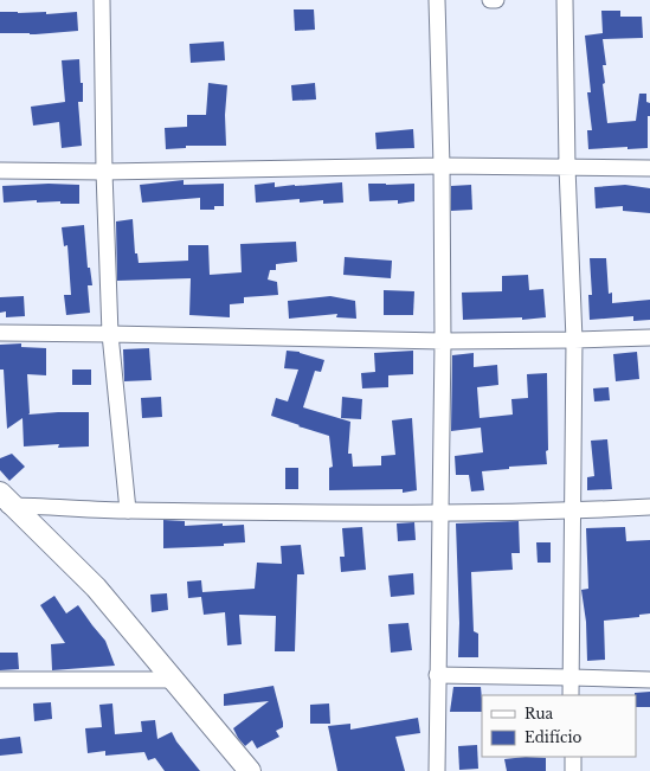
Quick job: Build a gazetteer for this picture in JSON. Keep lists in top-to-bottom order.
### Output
{
  "legend": ["Rua", "Edifício"]
}
